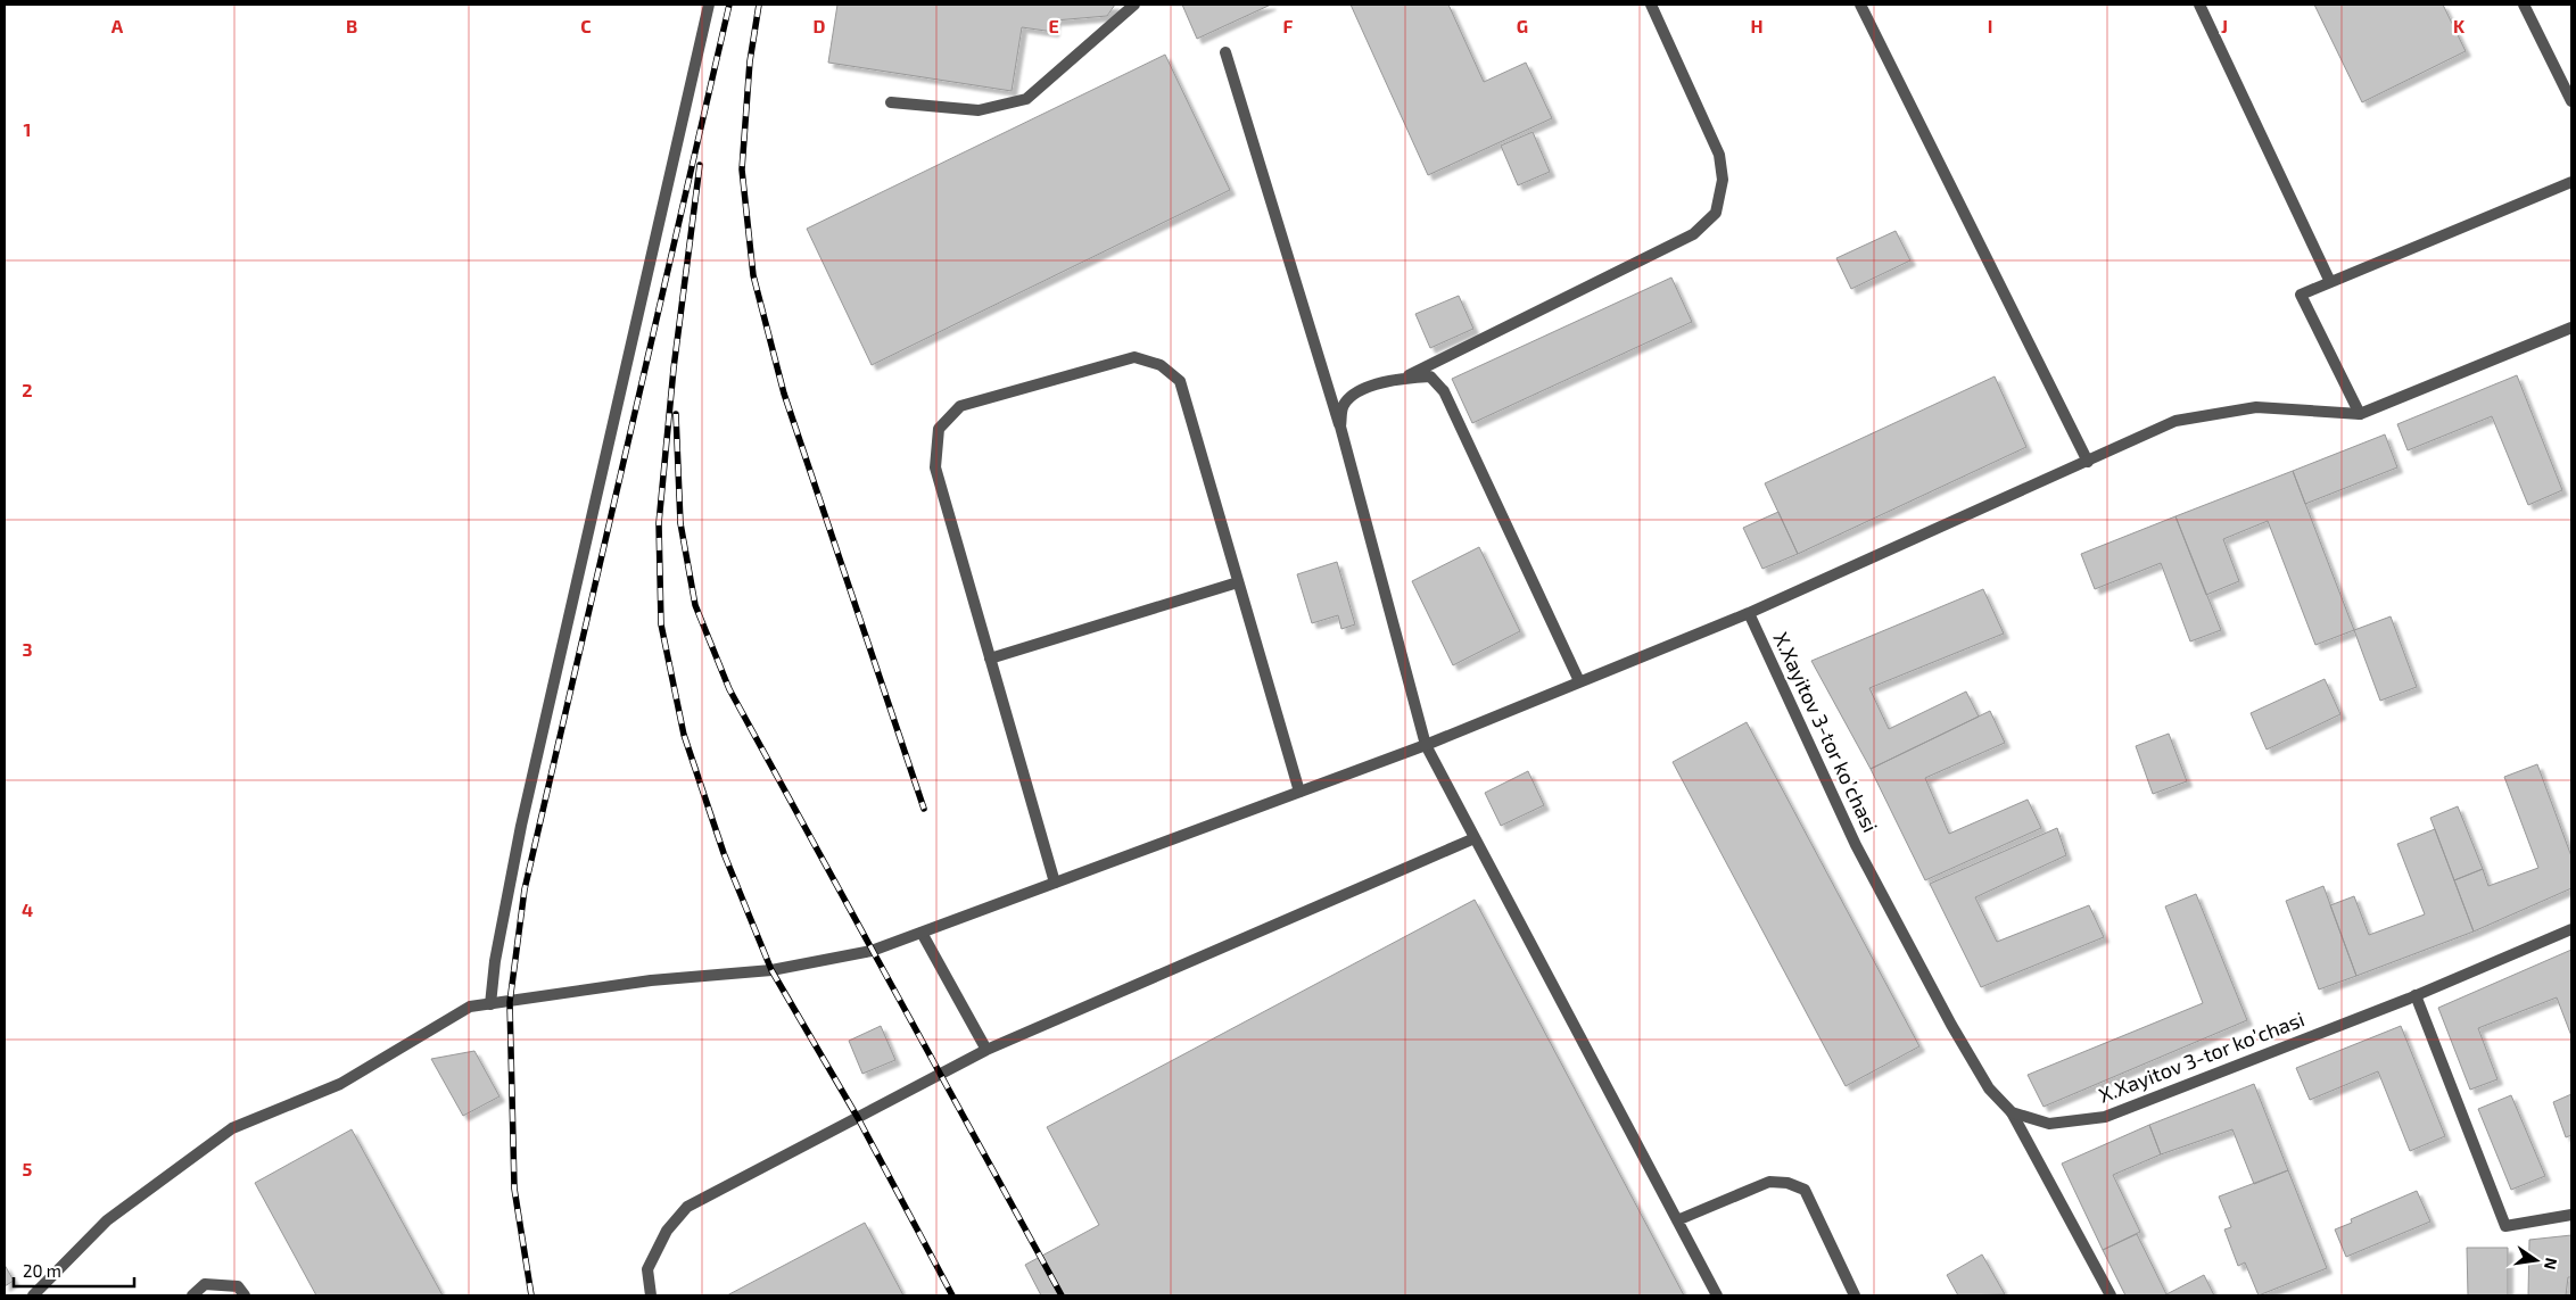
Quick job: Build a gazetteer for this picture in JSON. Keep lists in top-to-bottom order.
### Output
{
  "streets": {
    "street": ["X.Xayitov 3-tor koʼchasi"]
  },
  "scale_bar": "20 m",
  "north": "right",
  "grid": {
    "columns": [
      "A",
      "B",
      "C",
      "D",
      "E",
      "F",
      "G",
      "H",
      "I",
      "J",
      "K"
    ],
    "rows": [
      "1",
      "2",
      "3",
      "4",
      "5"
    ]
  }
}
